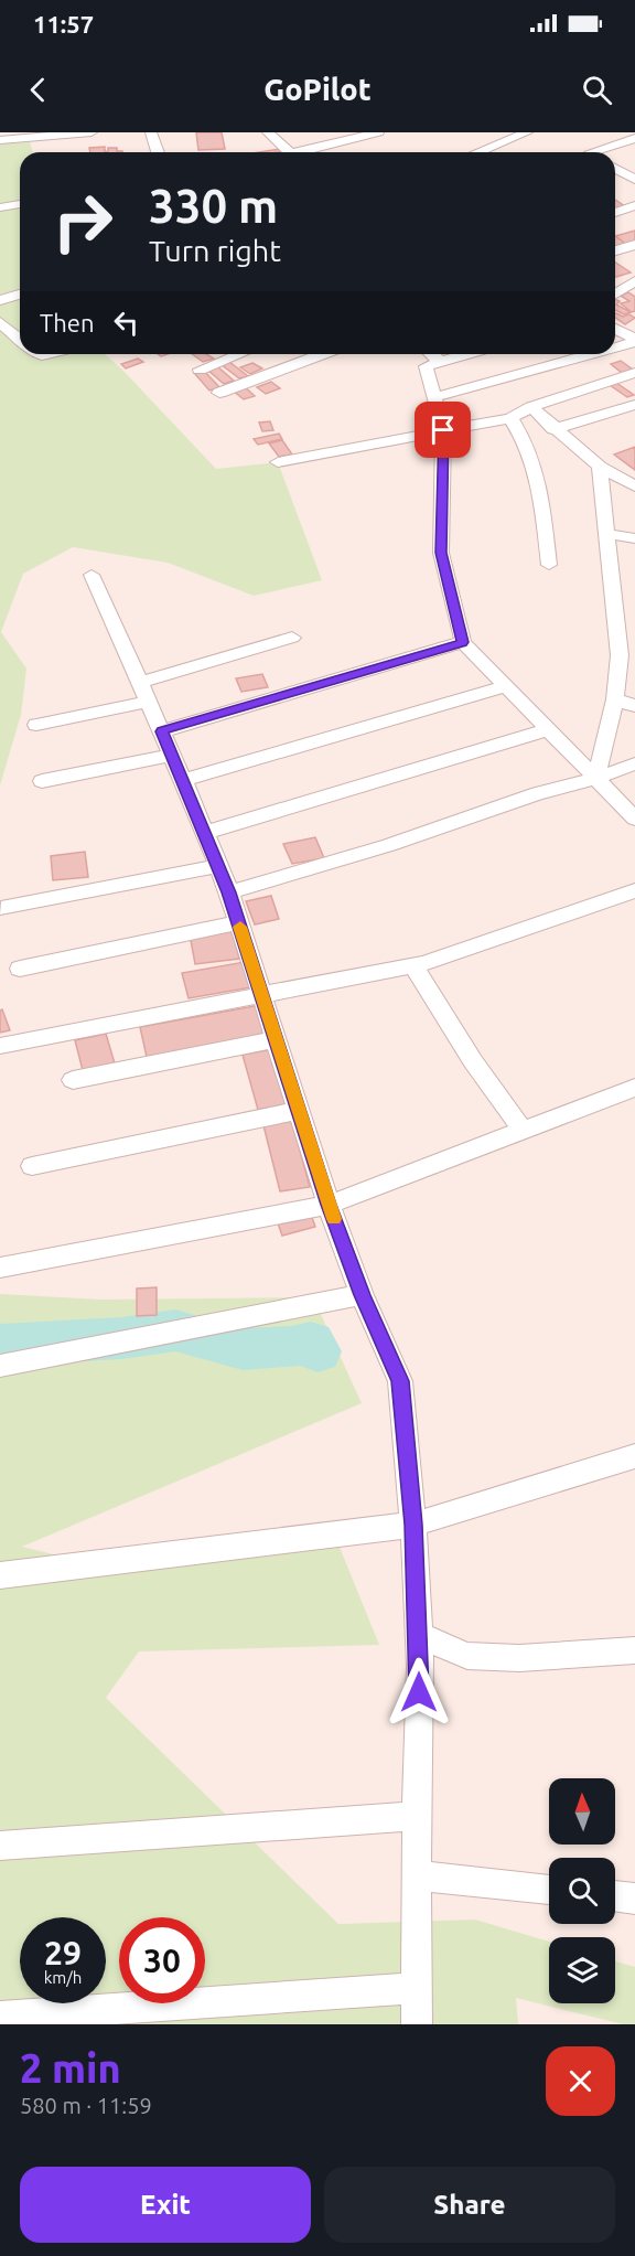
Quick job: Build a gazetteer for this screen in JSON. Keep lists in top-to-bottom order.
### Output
{
  "north": "top",
  "page": {
    "status": "11:57",
    "header": "GoPilot",
    "turn": ["330 m", "Turn right"],
    "then": "Then",
    "speed": "29 km/h",
    "limit": "30",
    "heading": ["2 min", "580 m · 11:59"],
    "buttons": ["Exit", "Share"]
  }
}
